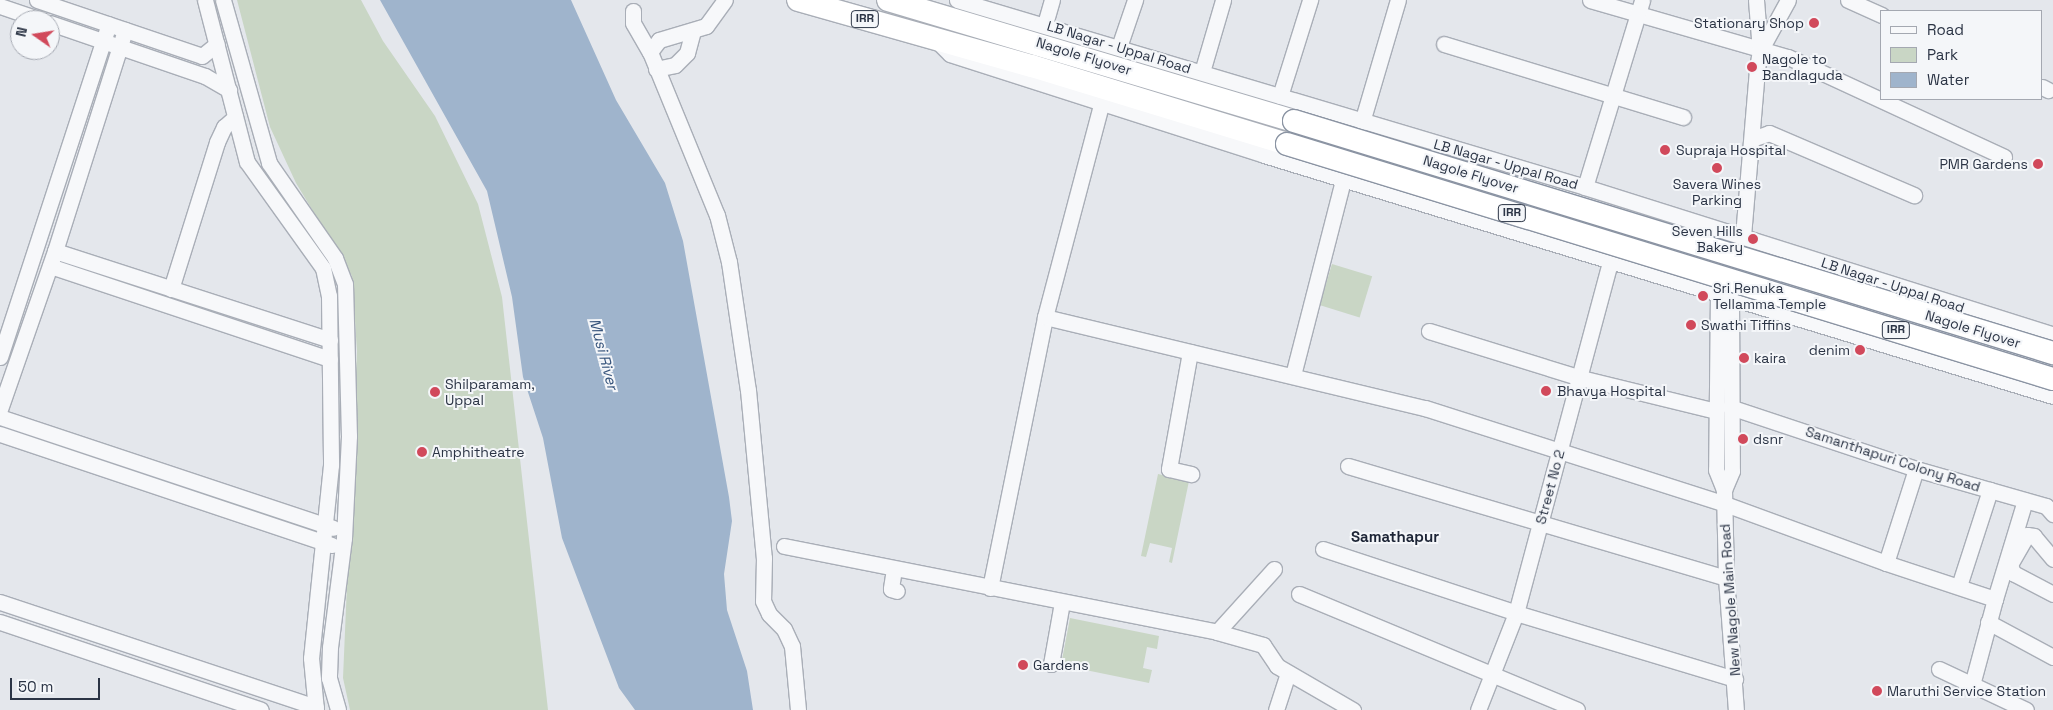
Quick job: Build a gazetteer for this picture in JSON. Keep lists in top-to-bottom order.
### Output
{
  "streets": {
    "highway": ["IRR", "Nagole Flyover"],
    "street": [
      "LB Nagar - Uppal Road",
      "Samanthapuri Colony Road",
      "Street No 2",
      "New Nagole Main Road"
    ]
  },
  "crossings": [
    ["IRR", "Nagole Flyover"],
    ["Samanthapuri Colony Road", "New Nagole Main Road"]
  ],
  "districts": ["Samathapur"],
  "water": ["Musi River"],
  "places": [
    "Stationary Shop",
    "Nagole to Bandlaguda",
    "Supraja Hospital",
    "PMR Gardens",
    "Savera Wines Parking",
    "Seven Hills Bakery",
    "Sri Renuka Tellamma Temple",
    "Swathi Tiffins",
    "denim",
    "kaira",
    "Bhavya Hospital",
    "Shilparamam, Uppal",
    "dsnr",
    "Amphitheatre",
    "Gardens",
    "Maruthi Service Station"
  ],
  "legend": ["Road", "Park", "Water"],
  "scale_bar": "50 m",
  "north": "left"
}
